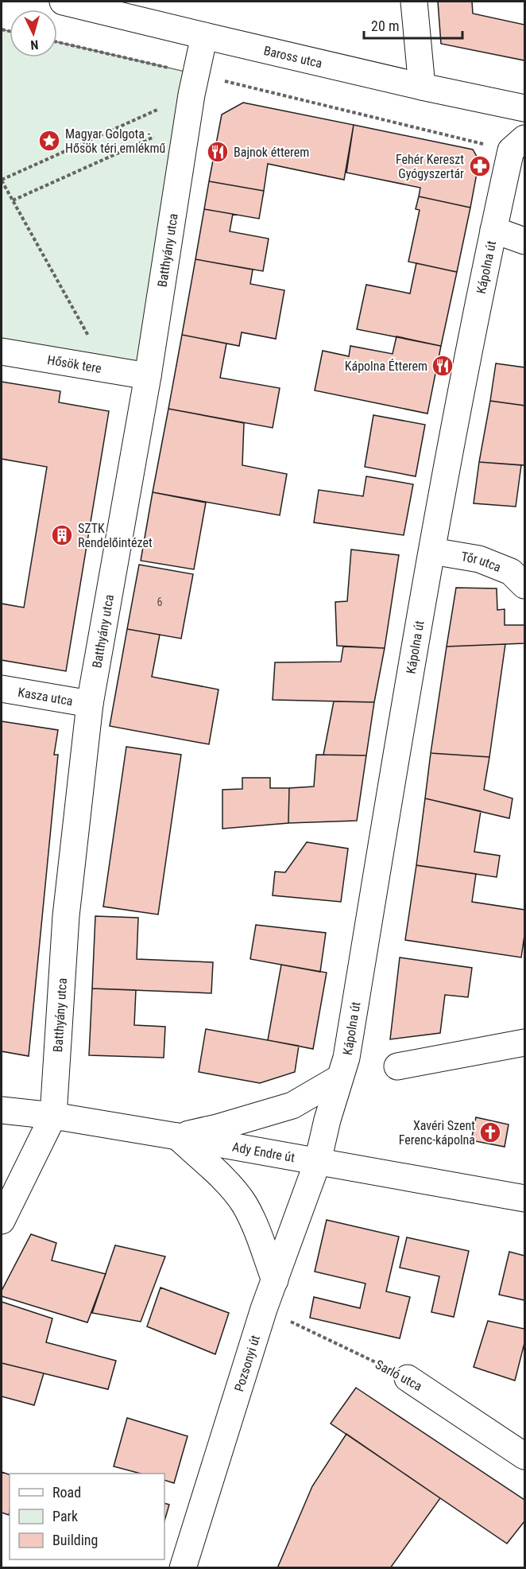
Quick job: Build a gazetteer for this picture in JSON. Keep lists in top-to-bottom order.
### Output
{
  "streets": {
    "street": [
      "Baross utca",
      "Batthyány utca",
      "Kápolna út",
      "Hősök tere",
      "Tőr utca",
      "Kasza utca",
      "Ady Endre út",
      "Pozsonyi út",
      "Sarló utca"
    ]
  },
  "crossings": [
    ["Baross utca", "Batthyány utca"],
    ["Batthyány utca", "Hősök tere"],
    ["Batthyány utca", "Kasza utca"],
    ["Batthyány utca", "Ady Endre út"],
    ["Kápolna út", "Tőr utca"],
    ["Kápolna út", "Ady Endre út"],
    ["Kápolna út", "Pozsonyi út"],
    ["Ady Endre út", "Pozsonyi út"],
    ["Pozsonyi út", "Sarló utca"]
  ],
  "places": {
    "place": ["Magyar Golgota - Hősök téri emlékmű"],
    "restaurant": ["Bajnok étterem", "Kápolna Étterem"],
    "pharmacy": ["Fehér Kereszt Gyógyszertár"],
    "building": ["SZTK Rendelőintézet"],
    "church": ["Xavéri Szent Ferenc-kápolna"]
  },
  "house_numbers": ["6"],
  "legend": ["Road", "Park", "Building"],
  "scale_bar": "20 m",
  "north": "bottom"
}
